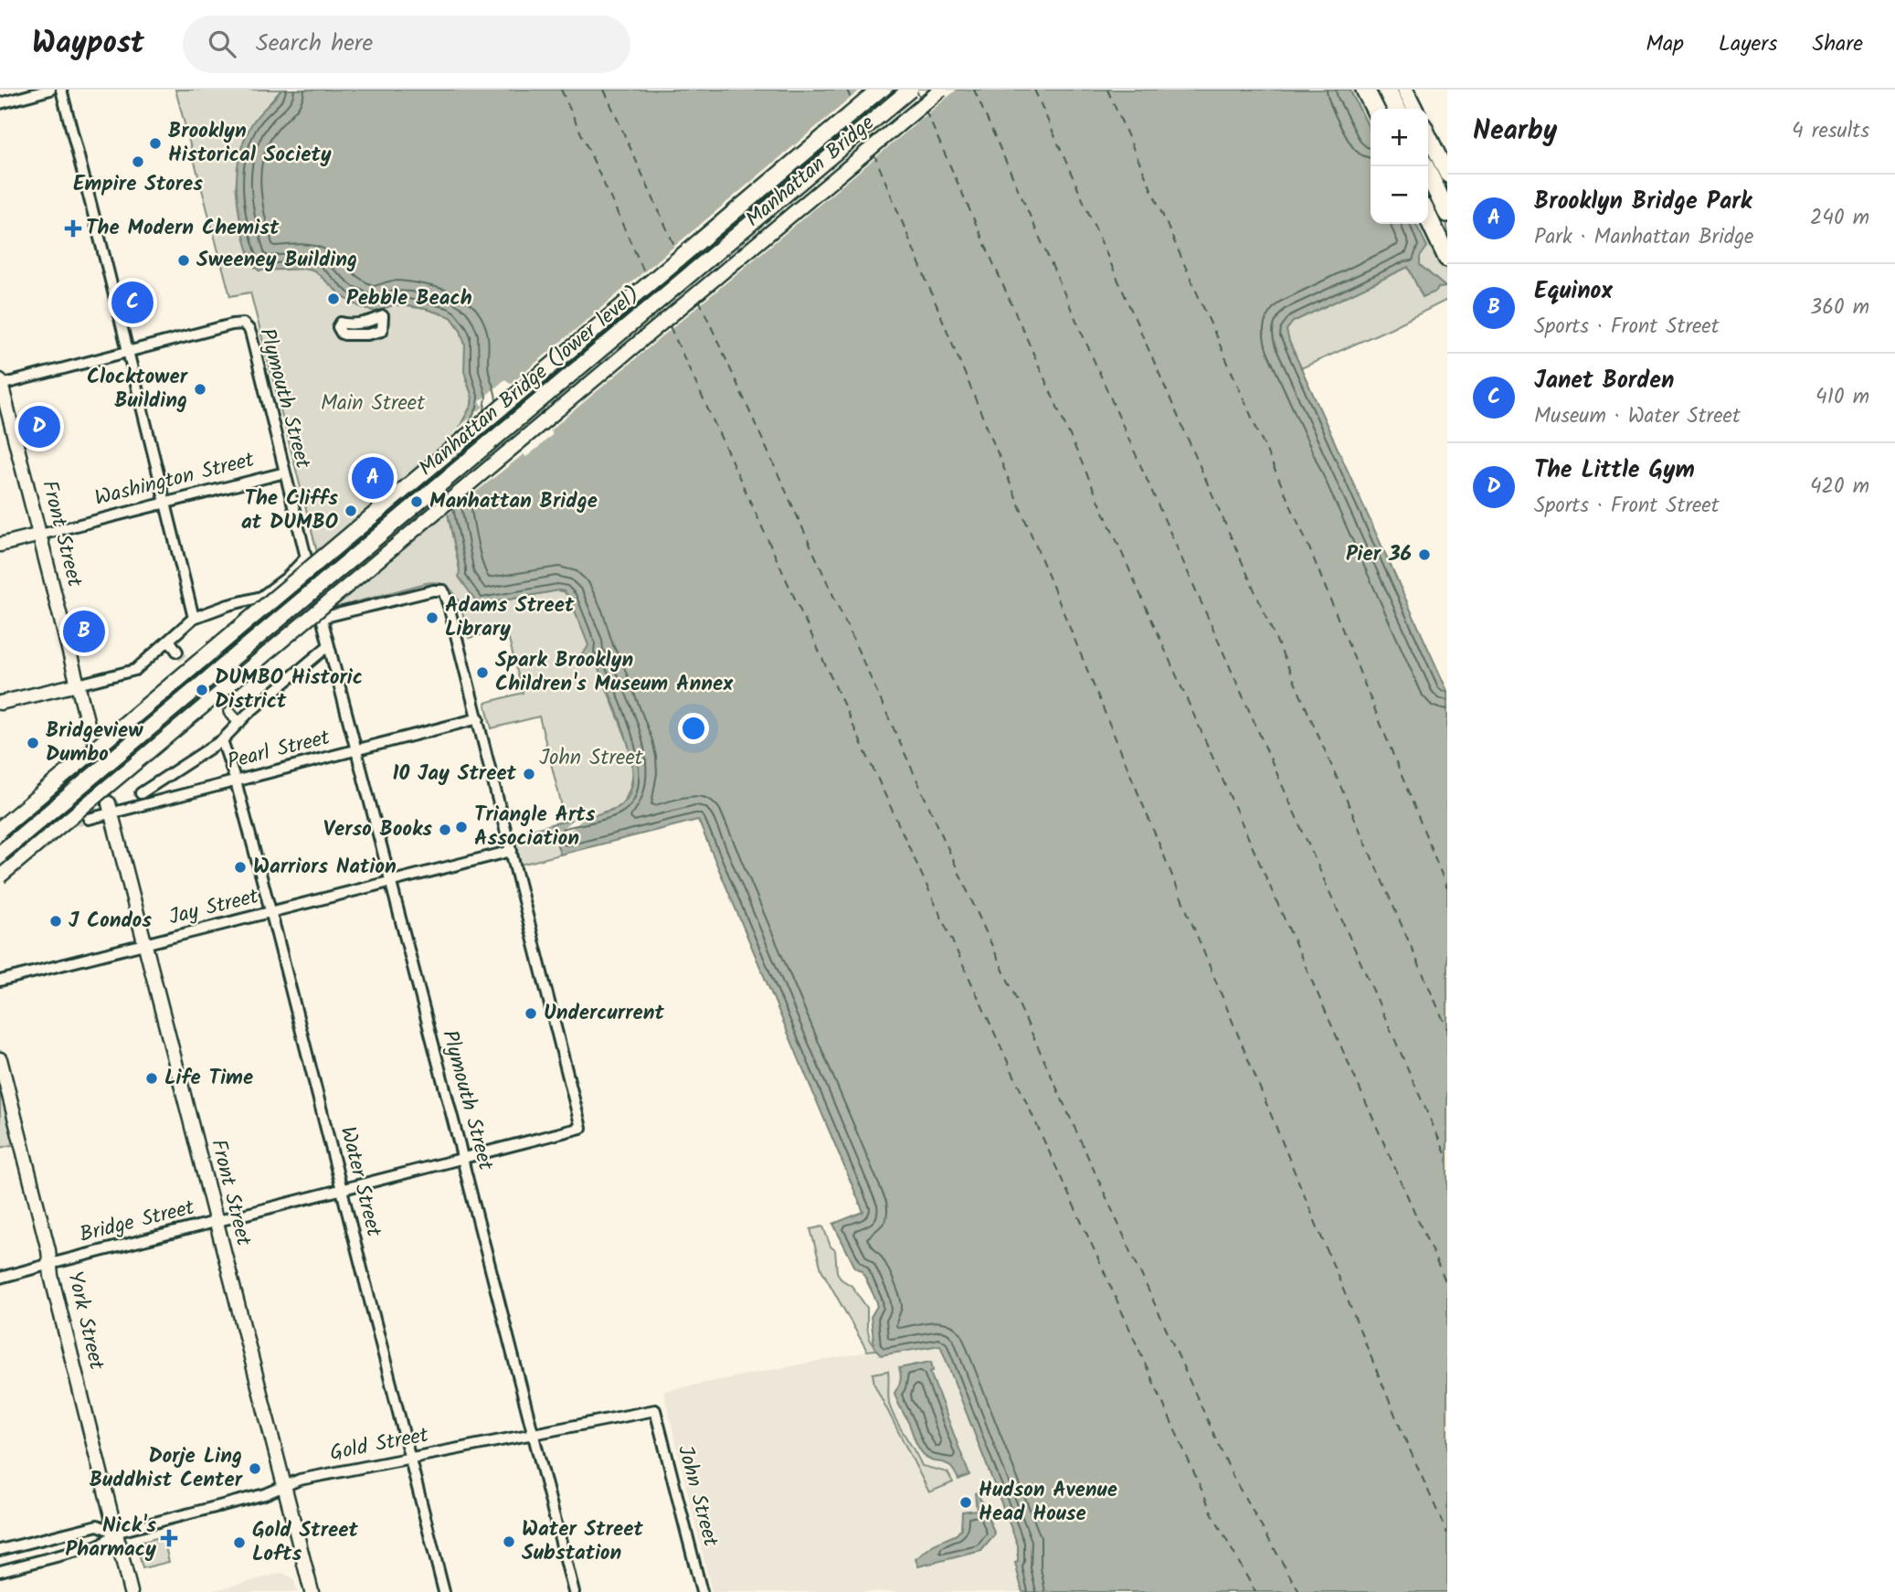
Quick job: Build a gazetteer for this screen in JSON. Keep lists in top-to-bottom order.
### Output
{
  "streets": {
    "main road": ["Manhattan Bridge", "Manhattan Bridge (lower level)"],
    "street": [
      "Plymouth Street",
      "Washington Street",
      "Front Street",
      "Pearl Street",
      "Jay Street",
      "Water Street",
      "Bridge Street",
      "York Street",
      "Gold Street",
      "John Street"
    ]
  },
  "crossings": [
    ["Plymouth Street", "Washington Street"],
    ["Plymouth Street", "Pearl Street"],
    ["Plymouth Street", "Jay Street"],
    ["Plymouth Street", "Bridge Street"],
    ["Plymouth Street", "Gold Street"],
    ["Washington Street", "Front Street"],
    ["Front Street", "Pearl Street"],
    ["Front Street", "Jay Street"],
    ["Front Street", "Bridge Street"],
    ["Front Street", "Gold Street"],
    ["Pearl Street", "Water Street"],
    ["Jay Street", "Water Street"],
    ["Jay Street", "Bridge Street"],
    ["Water Street", "Bridge Street"],
    ["Water Street", "Gold Street"],
    ["Bridge Street", "York Street"],
    ["York Street", "Gold Street"],
    ["Gold Street", "John Street"]
  ],
  "parks": ["Main Street", "John Street"],
  "places": {
    "other": [
      "Brooklyn Historical Society",
      "Empire Stores",
      "Sweeney Building",
      "Pebble Beach",
      "Clocktower Building",
      "Manhattan Bridge",
      "The Cliffs at DUMBO",
      "Pier 36",
      "Adams Street Library",
      "Spark Brooklyn Children's Museum Annex",
      "DUMBO Historic District",
      "Bridgeview Dumbo",
      "10 Jay Street",
      "Triangle Arts Association",
      "Verso Books",
      "Warriors Nation",
      "J Condos",
      "Undercurrent",
      "Life Time",
      "Dorje Ling Buddhist Center",
      "Hudson Avenue Head House",
      "Water Street Substation",
      "Gold Street Lofts"
    ],
    "health": ["The Modern Chemist", "Nick's Pharmacy"]
  },
  "page": {
    "header": "Waypost",
    "search": "Search here",
    "nav": ["Map", "Layers", "Share"],
    "heading": ["Nearby", "4 results"],
    "map_buttons": ["+", "−"],
    "list": [
      {
        "mark": "A",
        "name": "Brooklyn Bridge Park",
        "note": "Park · Manhattan Bridge",
        "value": "240 m"
      },
      {
        "mark": "B",
        "name": "Equinox",
        "note": "Sports · Front Street",
        "value": "360 m"
      },
      {
        "mark": "C",
        "name": "Janet Borden",
        "note": "Museum · Water Street",
        "value": "410 m"
      },
      {
        "mark": "D",
        "name": "The Little Gym",
        "note": "Sports · Front Street",
        "value": "420 m"
      }
    ],
    "pins": [
      "C",
      "D",
      "A",
      "B"
    ]
  }
}
